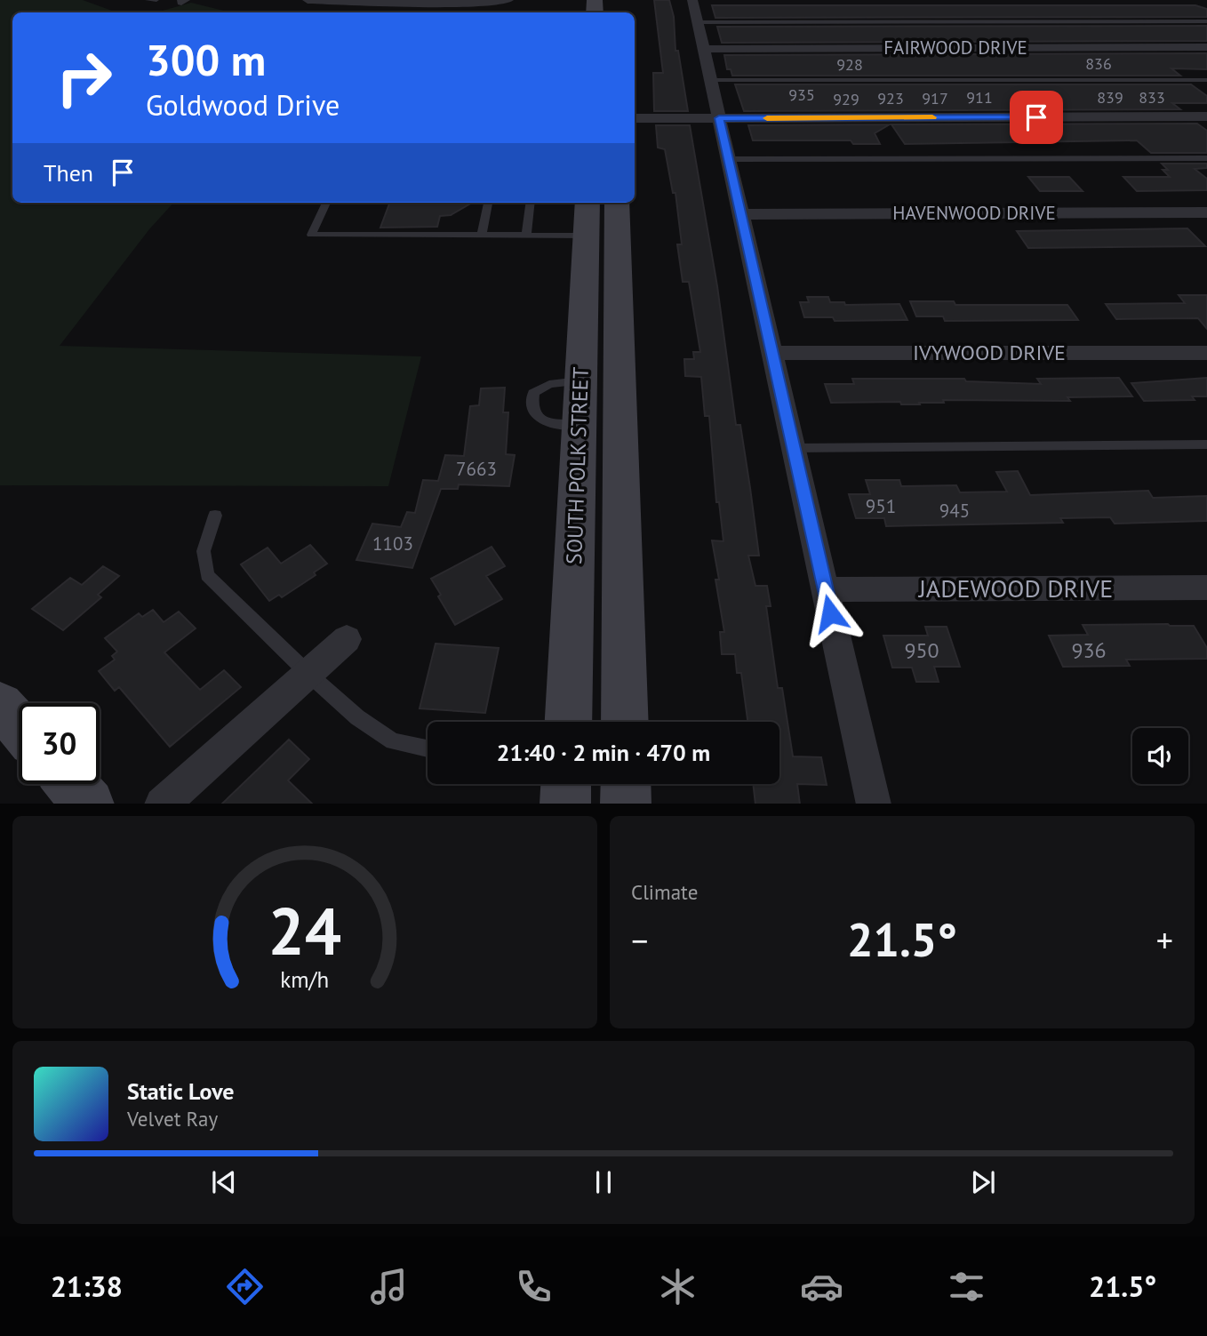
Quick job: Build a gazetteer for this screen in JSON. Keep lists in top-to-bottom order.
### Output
{
  "streets": {
    "main road": ["SOUTH POLK STREET"],
    "street": [
      "FAIRWOOD DRIVE",
      "HAVENWOOD DRIVE",
      "IVYWOOD DRIVE",
      "JADEWOOD DRIVE"
    ]
  },
  "house_numbers": [
    "836",
    "928",
    "935",
    "911",
    "839",
    "833",
    "923",
    "917",
    "929",
    "7663",
    "951",
    "945",
    "1103",
    "950",
    "936"
  ],
  "page": {
    "turn": ["300 m", "Goldwood Drive"],
    "then": "Then",
    "limit": "30",
    "trip": "21:40 · 2 min · 470 m",
    "tile": "Climate",
    "heat": ["−", "21.5°", "+"],
    "song": ["Static Love", "Velvet Ray"],
    "tabs": ["21:38", "21.5°"],
    "gauge": ["24", "km/h"]
  }
}
